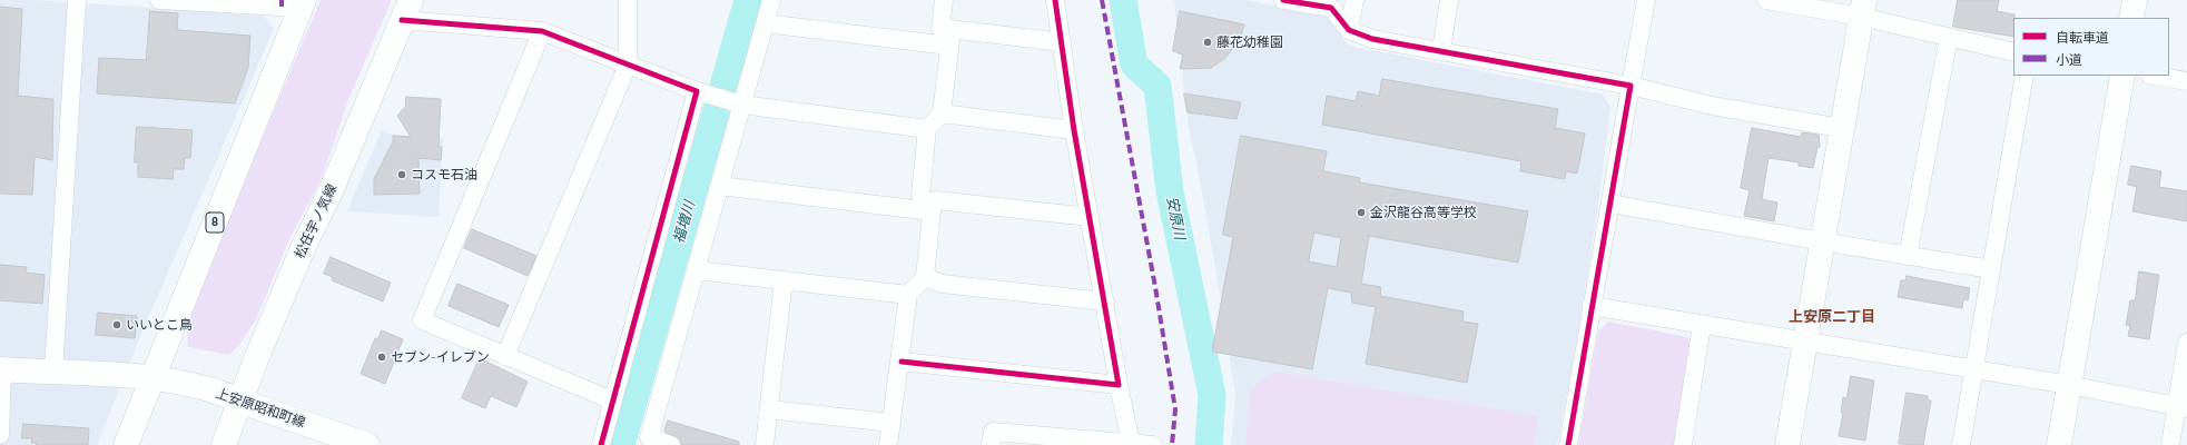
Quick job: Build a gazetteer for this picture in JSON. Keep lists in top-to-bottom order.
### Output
{
  "streets": {
    "main road": ["松任宇ノ気線", "8", "上安原昭和町線"]
  },
  "crossings": [
    ["松任宇ノ気線", "上安原昭和町線"],
    ["8", "上安原昭和町線"]
  ],
  "districts": ["上安原二丁目"],
  "water": ["安原川", "福増川"],
  "places": [
    "藤花幼稚園",
    "コスモ石油",
    "金沢龍谷高等学校",
    "いいとこ鳥",
    "セブン-イレブン"
  ],
  "legend": ["自転車道", "小道"]
}
